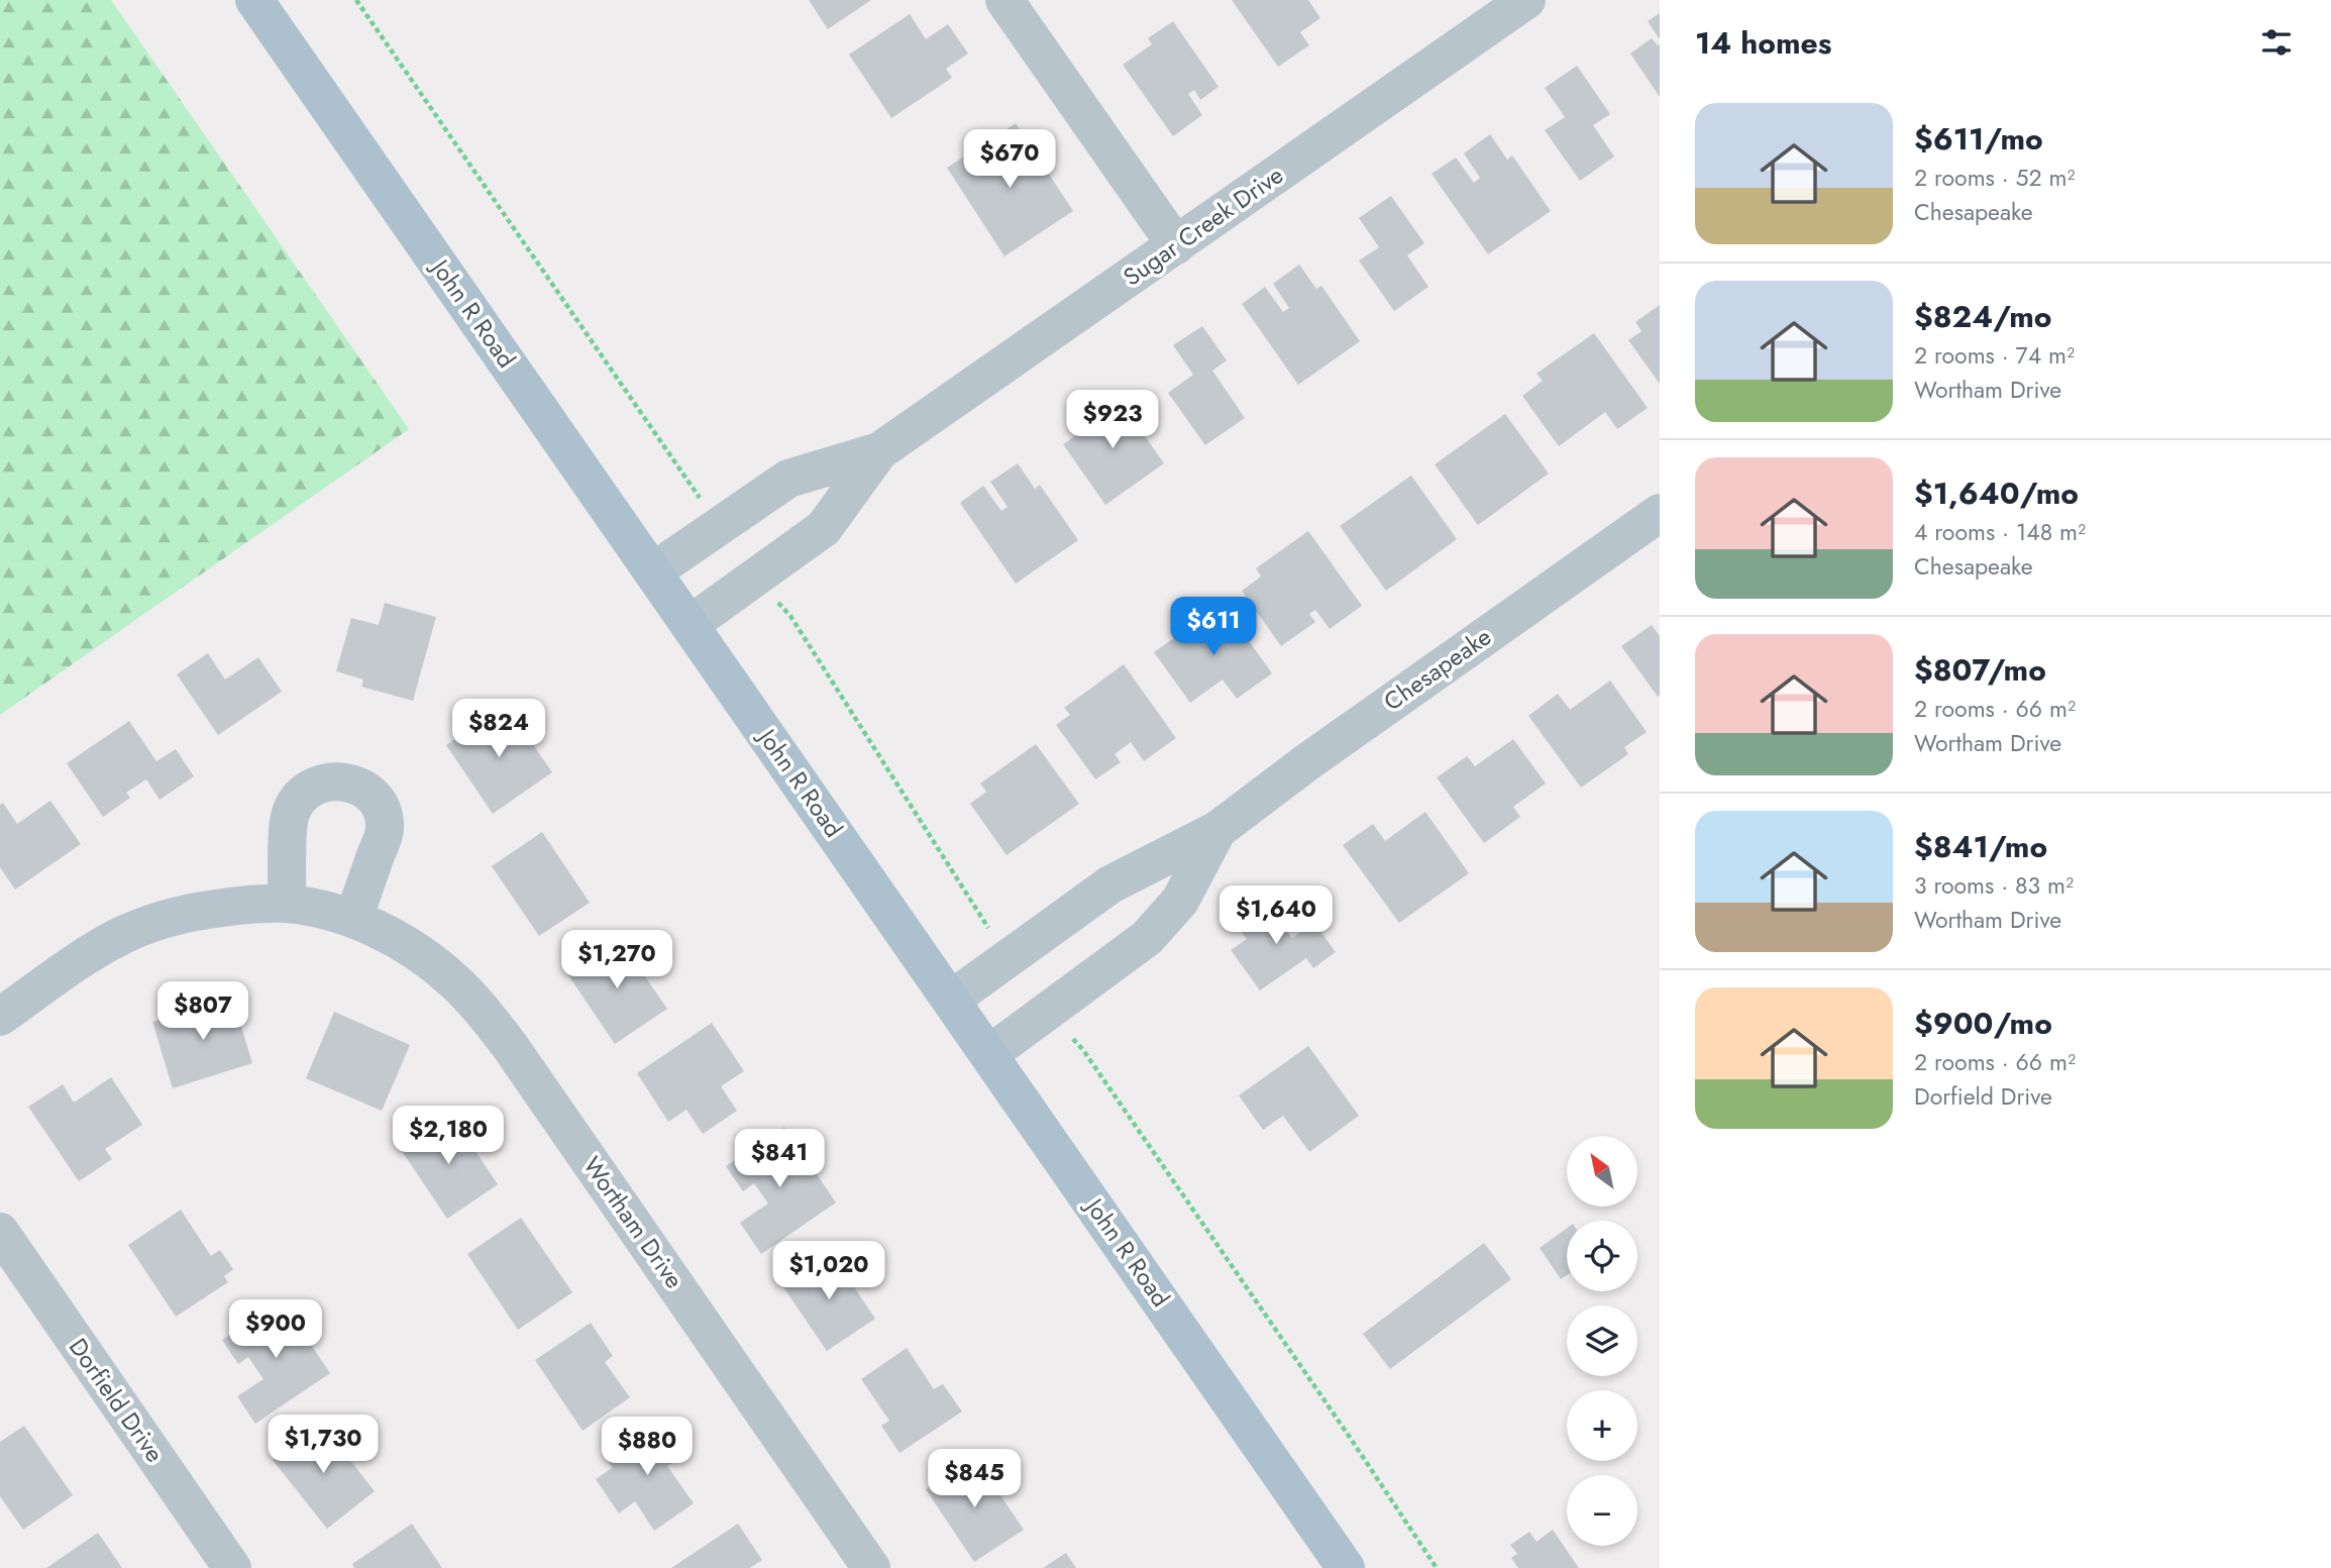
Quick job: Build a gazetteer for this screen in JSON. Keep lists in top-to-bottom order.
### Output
{
  "streets": {
    "main road": ["John R Road"],
    "street": [
      "Sugar Creek Drive",
      "Chesapeake",
      "Wortham Drive",
      "Dorfield Drive"
    ]
  },
  "crossings": [
    ["Sugar Creek Drive", "John R Road"],
    ["John R Road", "Chesapeake"]
  ],
  "north": "top left",
  "page": {
    "heading": "14 homes",
    "list": [
      {
        "name": "$611/mo",
        "note": "2 rooms · 52 m² · Chesapeake"
      },
      {
        "name": "$824/mo",
        "note": "2 rooms · 74 m² · Wortham Drive"
      },
      {
        "name": "$1,640/mo",
        "note": "4 rooms · 148 m² · Chesapeake"
      },
      {
        "name": "$807/mo",
        "note": "2 rooms · 66 m² · Wortham Drive"
      },
      {
        "name": "$841/mo",
        "note": "3 rooms · 83 m² · Wortham Drive"
      },
      {
        "name": "$900/mo",
        "note": "2 rooms · 66 m² · Dorfield Drive"
      }
    ],
    "price": [
      "$670",
      "$923",
      "$611",
      "$824",
      "$1,640",
      "$1,270",
      "$807",
      "$2,180",
      "$841",
      "$1,020",
      "$900",
      "$1,730",
      "$880",
      "$845"
    ],
    "map_buttons": ["+", "−"]
  }
}
